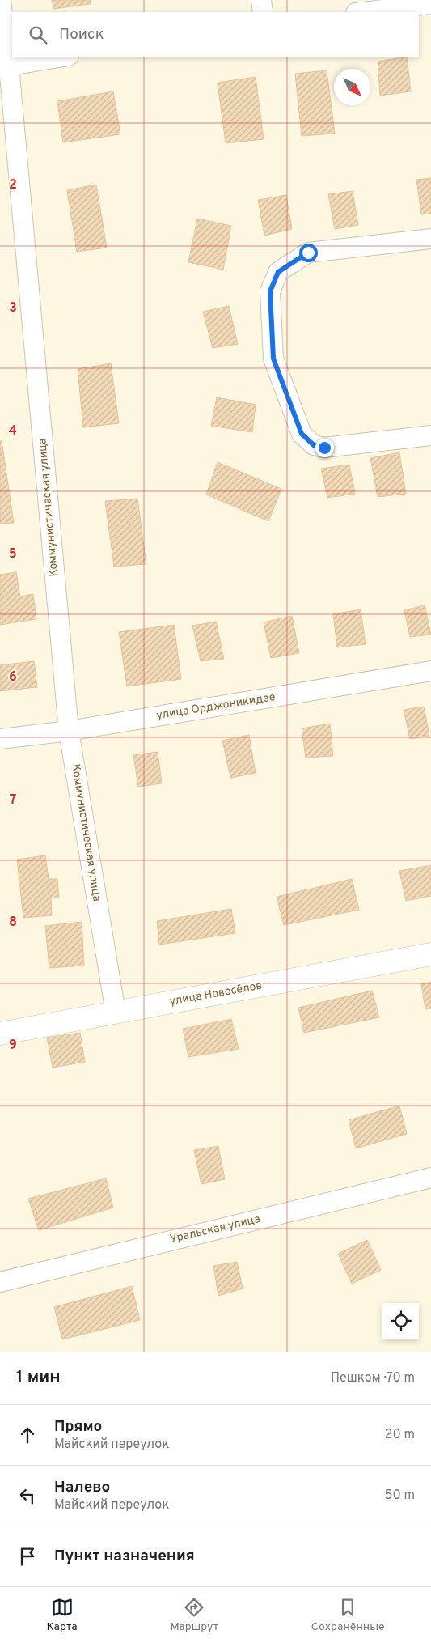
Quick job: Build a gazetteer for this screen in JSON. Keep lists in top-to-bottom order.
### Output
{
  "streets": {
    "street": [
      "Коммунистическая улица",
      "улица Орджоникидзе",
      "улица Новосёлов",
      "Уральская улица"
    ]
  },
  "crossings": [
    ["Коммунистическая улица", "улица Орджоникидзе"],
    ["Коммунистическая улица", "улица Новосёлов"]
  ],
  "north": "bottom right",
  "page": {
    "search": "Поиск",
    "heading": ["1 мин", "Пешком · 70 m"],
    "list": [
      ["Прямо", "Майский переулок", "20 m"],
      ["Налево", "Майский переулок", "50 m"],
      "Пункт назначения"
    ],
    "nav": ["Карта", "Маршрут", "Сохранённые"]
  },
  "grid": {
    "rows": [
      "2",
      "3",
      "4",
      "5",
      "6",
      "7",
      "8",
      "9"
    ]
  }
}
